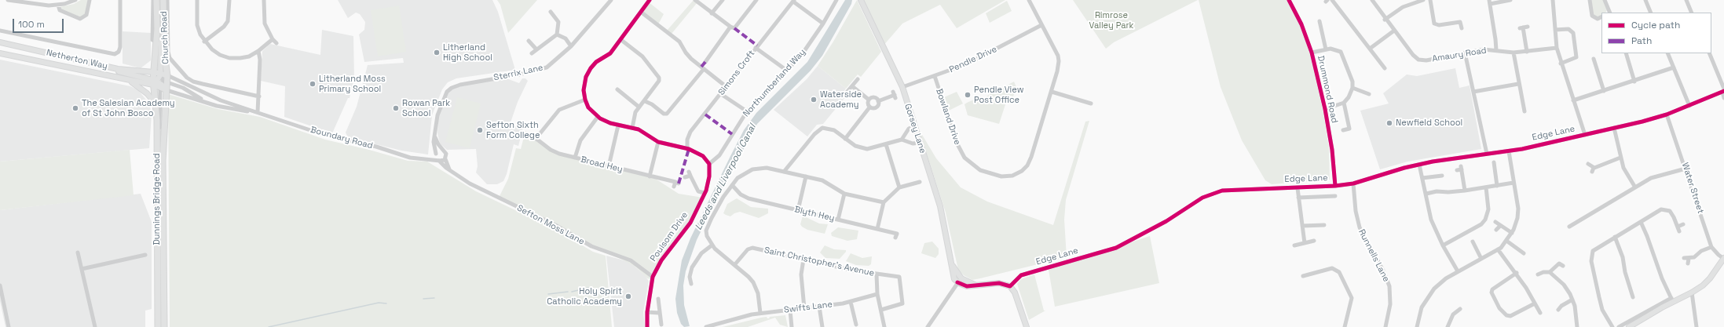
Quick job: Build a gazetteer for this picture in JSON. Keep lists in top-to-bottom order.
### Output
{
  "streets": {
    "highway": ["Church Road", "Dunnings Bridge Road"],
    "main road": ["Netherton Way", "Gorsey Lane"],
    "street": [
      "Amaury Road",
      "Pendle Drive",
      "Sterrix Lane",
      "Simons Croft",
      "Northumberland Way",
      "Drummond Road",
      "Bowland Drive",
      "Edge Lane",
      "Boundary Road",
      "Broad Hey",
      "Water Street",
      "Blyth Hey",
      "Sefton Moss Lane",
      "Poulsom Drive",
      "Runnells Lane",
      "Saint Christopher's Avenue",
      "Swifts Lane"
    ]
  },
  "crossings": [
    ["Church Road", "Netherton Way"],
    ["Church Road", "Boundary Road"],
    ["Church Road", "Dunnings Bridge Road"],
    ["Netherton Way", "Dunnings Bridge Road"],
    ["Pendle Drive", "Bowland Drive"],
    ["Pendle Drive", "Gorsey Lane"],
    ["Sterrix Lane", "Boundary Road"],
    ["Sterrix Lane", "Sefton Moss Lane"],
    ["Northumberland Way", "Poulsom Drive"],
    ["Drummond Road", "Edge Lane"],
    ["Edge Lane", "Water Street"],
    ["Edge Lane", "Runnells Lane"],
    ["Boundary Road", "Dunnings Bridge Road"],
    ["Boundary Road", "Sefton Moss Lane"],
    ["Sefton Moss Lane", "Poulsom Drive"]
  ],
  "water": ["Leeds and Liverpool Canal"],
  "parks": ["Rimrose Valley Park"],
  "places": [
    "Litherland High School",
    "Litherland Moss Primary School",
    "Pendle View Post Office",
    "Waterside Academy",
    "The Salesian Academy of St John Bosco",
    "Rowan Park School",
    "Newfield School",
    "Sefton Sixth Form College",
    "Holy Spirit Catholic Academy"
  ],
  "legend": ["Cycle path", "Path"],
  "scale_bar": "100 m"
}
